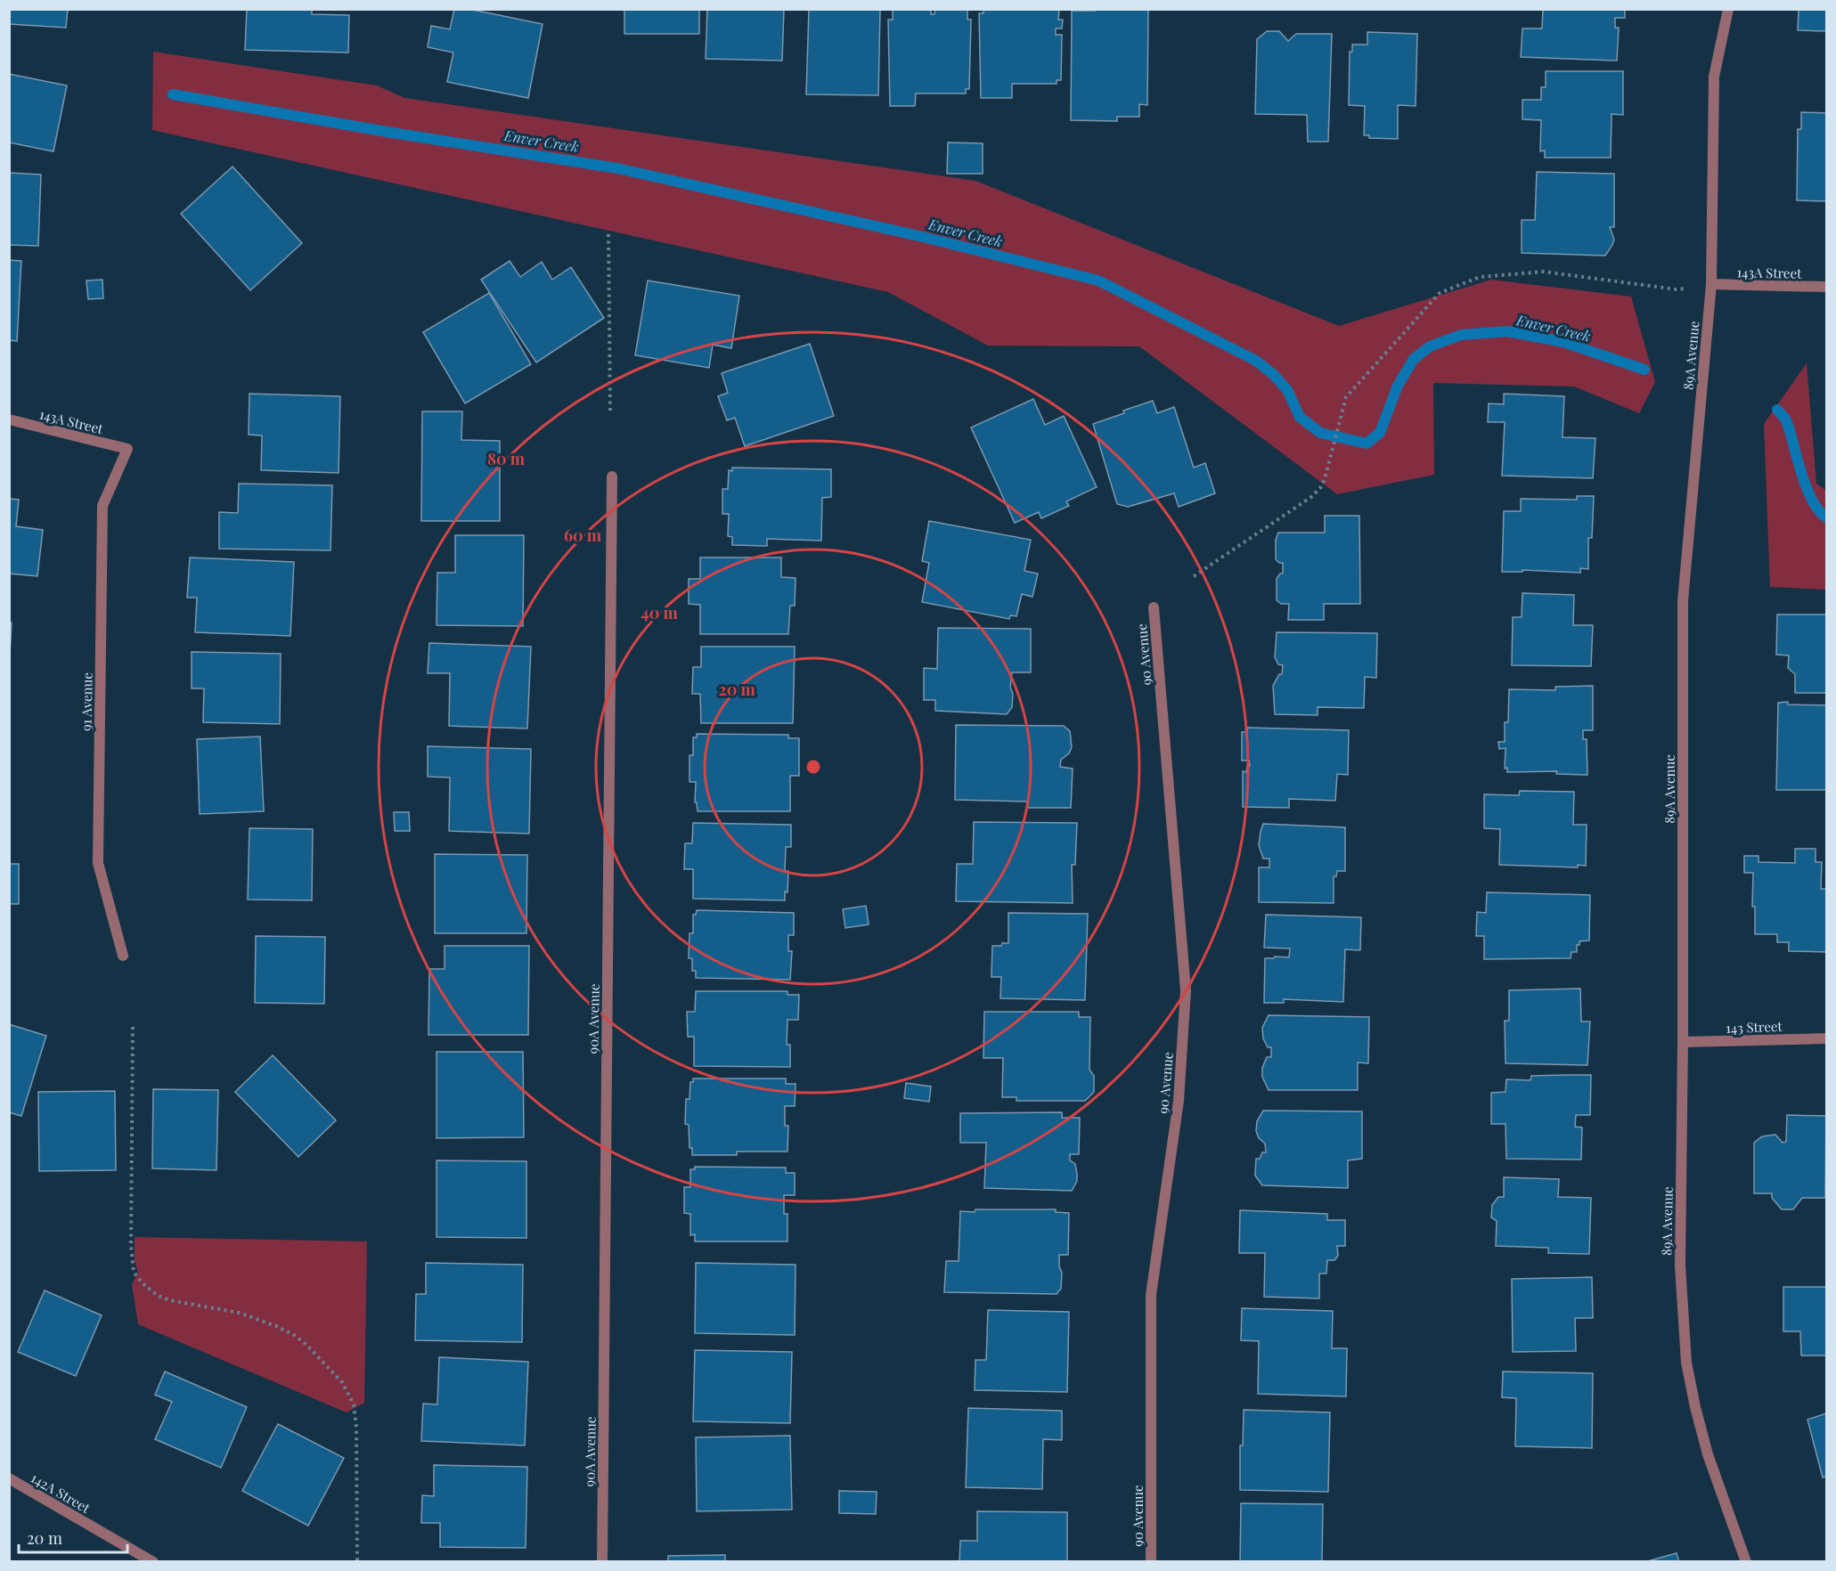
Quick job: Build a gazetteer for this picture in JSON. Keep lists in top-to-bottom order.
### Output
{
  "streets": {
    "street": [
      "143A Street",
      "89A Avenue",
      "90 Avenue",
      "91 Avenue",
      "90A Avenue",
      "143 Street",
      "142A Street"
    ]
  },
  "crossings": [
    ["143A Street", "89A Avenue"],
    ["143A Street", "91 Avenue"],
    ["89A Avenue", "143 Street"]
  ],
  "water": ["Enver Creek"],
  "scale_bar": "20 m",
  "rings": [
    "80 m",
    "60 m",
    "40 m",
    "20 m"
  ]
}
